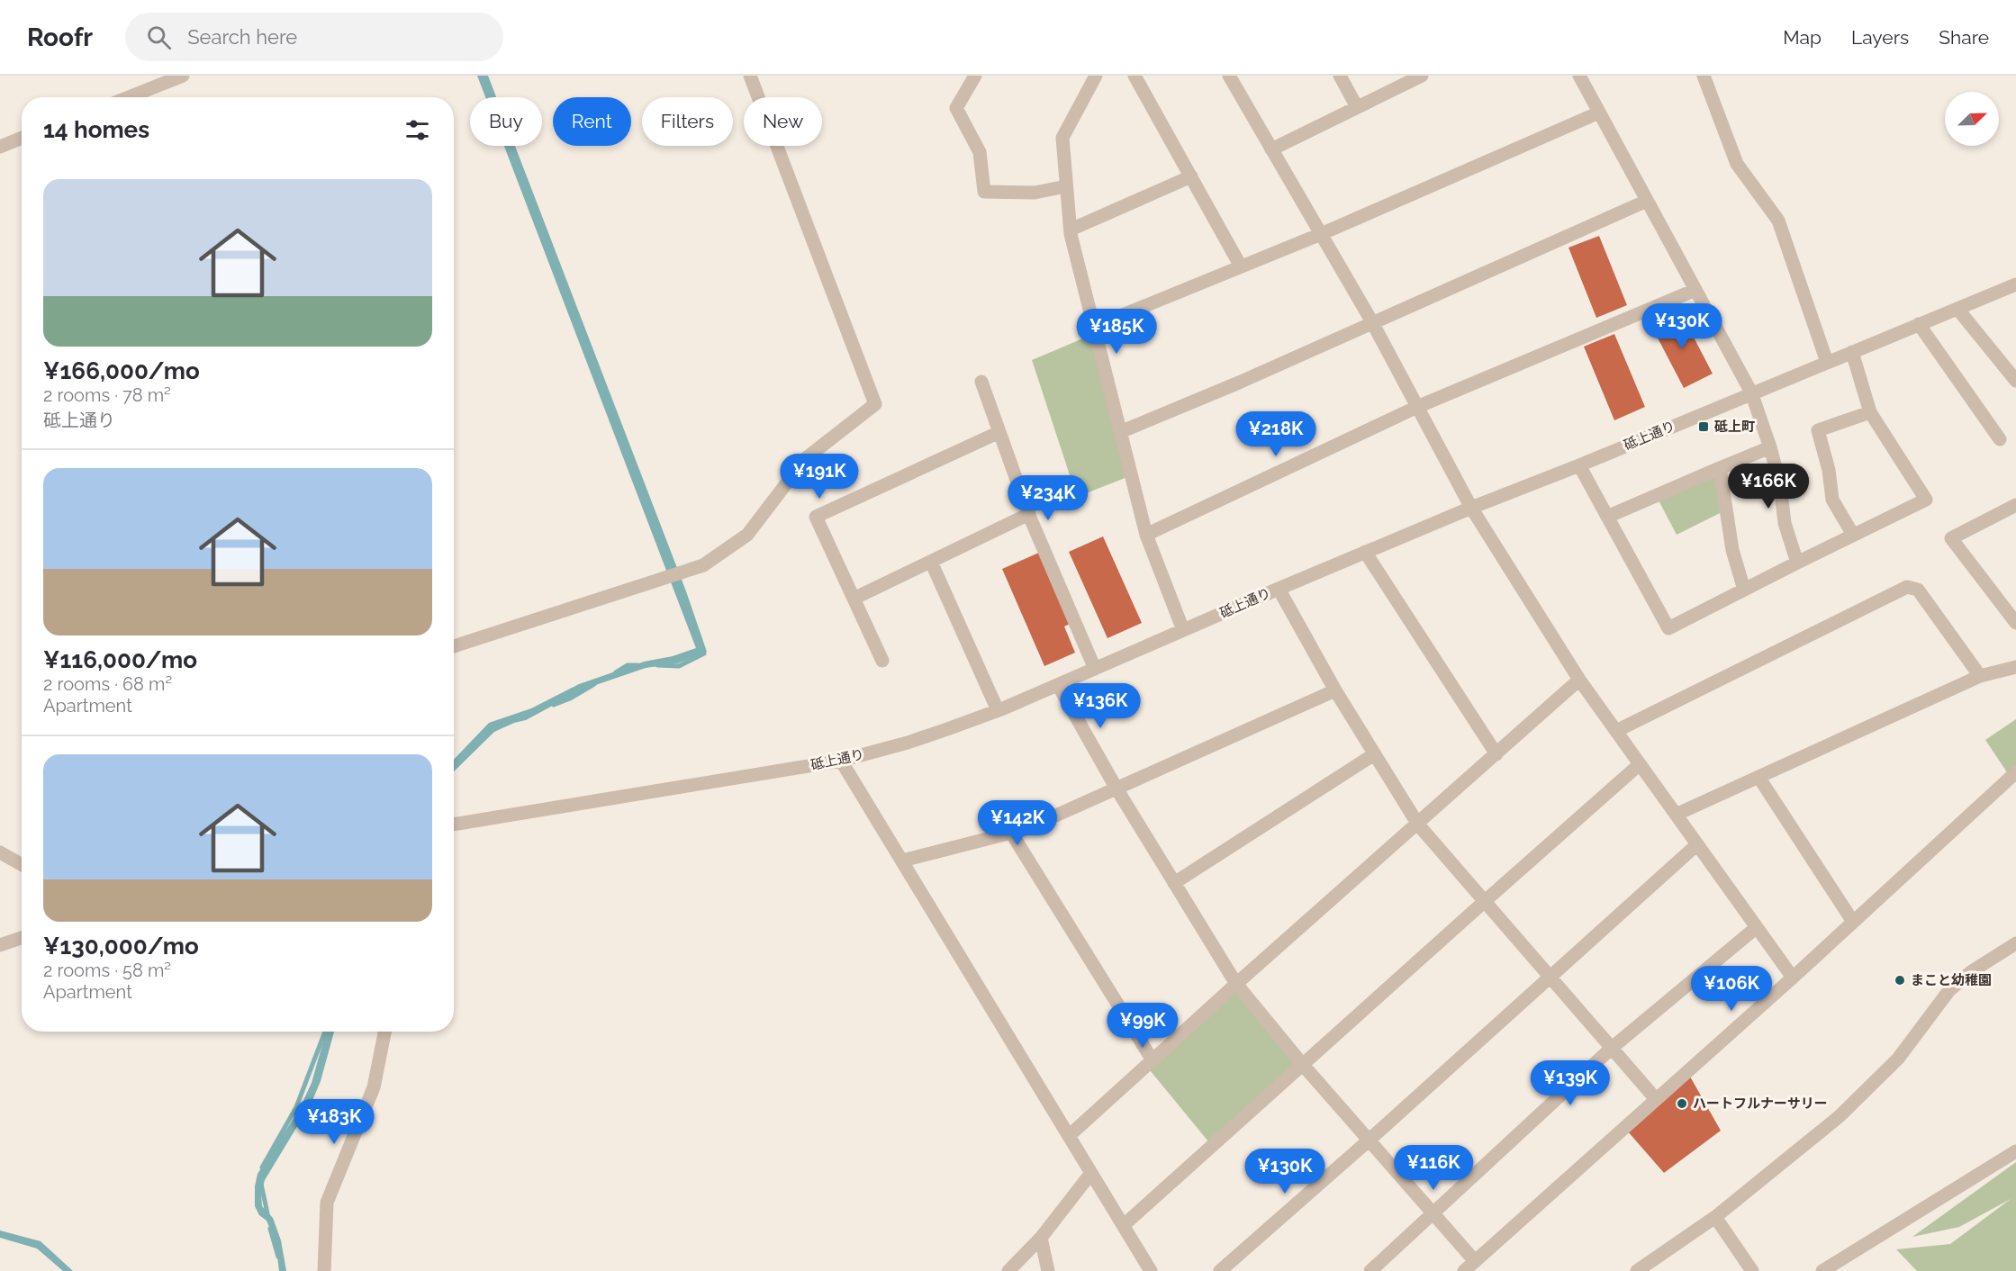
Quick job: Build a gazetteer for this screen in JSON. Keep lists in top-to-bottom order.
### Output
{
  "streets": {
    "street": ["砥上通り"]
  },
  "places": {
    "transit": ["砥上町"],
    "other": ["まこと幼稚園", "ハートフルナーサリー"]
  },
  "north": "top right",
  "page": {
    "header": "Roofr",
    "search": "Search here",
    "nav": ["Map", "Layers", "Share"],
    "chip": [
      "Buy",
      "Rent",
      "Filters",
      "New"
    ],
    "heading": "14 homes",
    "list": [
      {
        "name": "¥166,000/mo",
        "note": "2 rooms · 78 m² · 砥上通り"
      },
      {
        "name": "¥116,000/mo",
        "note": "2 rooms · 68 m² · Apartment"
      },
      {
        "name": "¥130,000/mo",
        "note": "2 rooms · 58 m² · Apartment"
      }
    ],
    "price": [
      "¥130K",
      "¥185K",
      "¥218K",
      "¥191K",
      "¥166K",
      "¥234K",
      "¥136K",
      "¥142K",
      "¥106K",
      "¥99K",
      "¥139K",
      "¥183K",
      "¥116K",
      "¥130K"
    ]
  }
}
